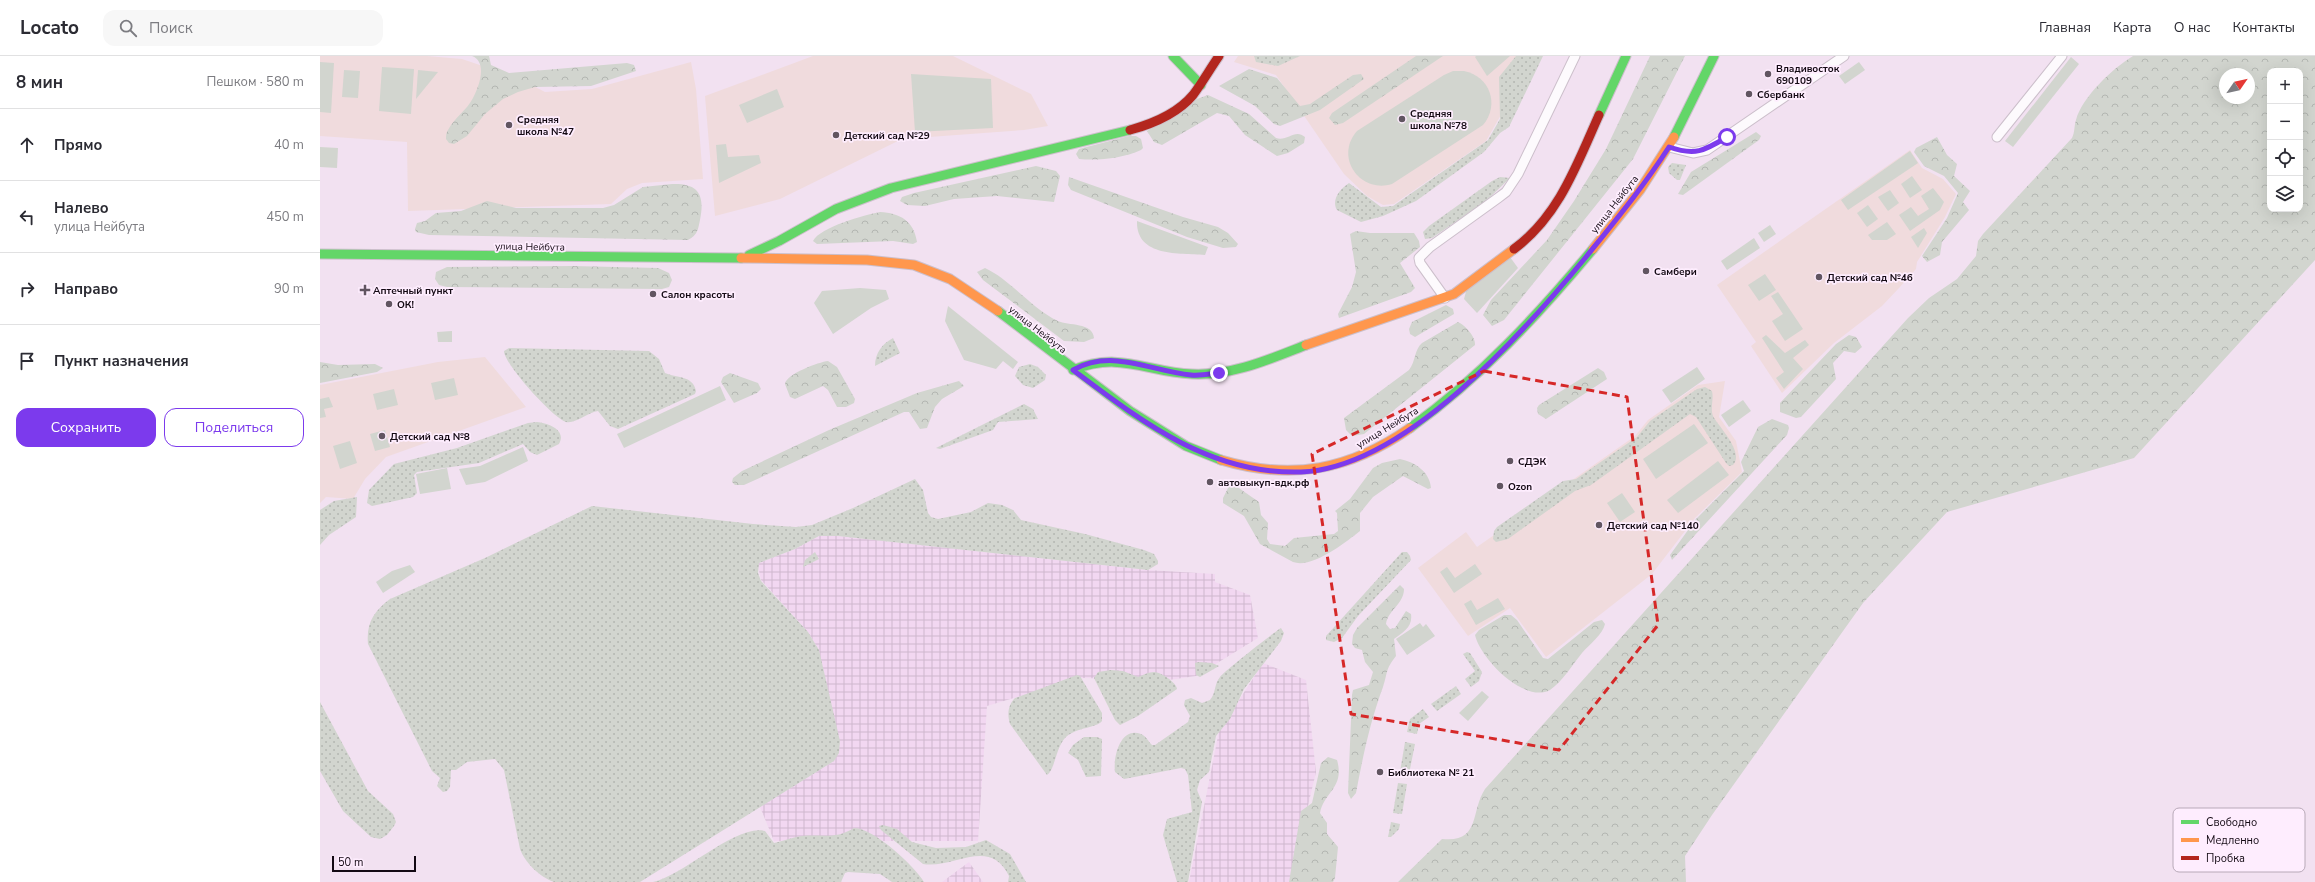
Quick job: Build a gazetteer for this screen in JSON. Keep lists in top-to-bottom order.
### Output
{
  "streets": {
    "main road": ["улица Нейбута"]
  },
  "places": {
    "other": [
      "Владивосток 690109",
      "Сбербанк",
      "Средняя школа №78",
      "Средняя школа №47",
      "Детский сад №29",
      "Самбери",
      "Детский сад №46",
      "Салон красоты",
      "ОК!",
      "Детский сад №8",
      "СДЭК",
      "автовыкуп-вдк.рф",
      "Ozon",
      "Детский сад №140",
      "Библиотека № 21"
    ],
    "health": ["Аптечный пункт"]
  },
  "legend": ["Свободно", "Медленно", "Пробка"],
  "scale_bar": "50 m",
  "north": "top right",
  "page": {
    "header": "Locato",
    "search": "Поиск",
    "nav": [
      "Главная",
      "Карта",
      "О нас",
      "Контакты"
    ],
    "heading": ["8 мин", "Пешком · 580 m"],
    "map_buttons": ["+", "−"],
    "list": [
      ["Прямо", "40 m"],
      ["Налево", "улица Нейбута", "450 m"],
      ["Направо", "90 m"],
      "Пункт назначения"
    ],
    "buttons": ["Сохранить", "Поделиться"],
    "scale": "50 m"
  }
}
